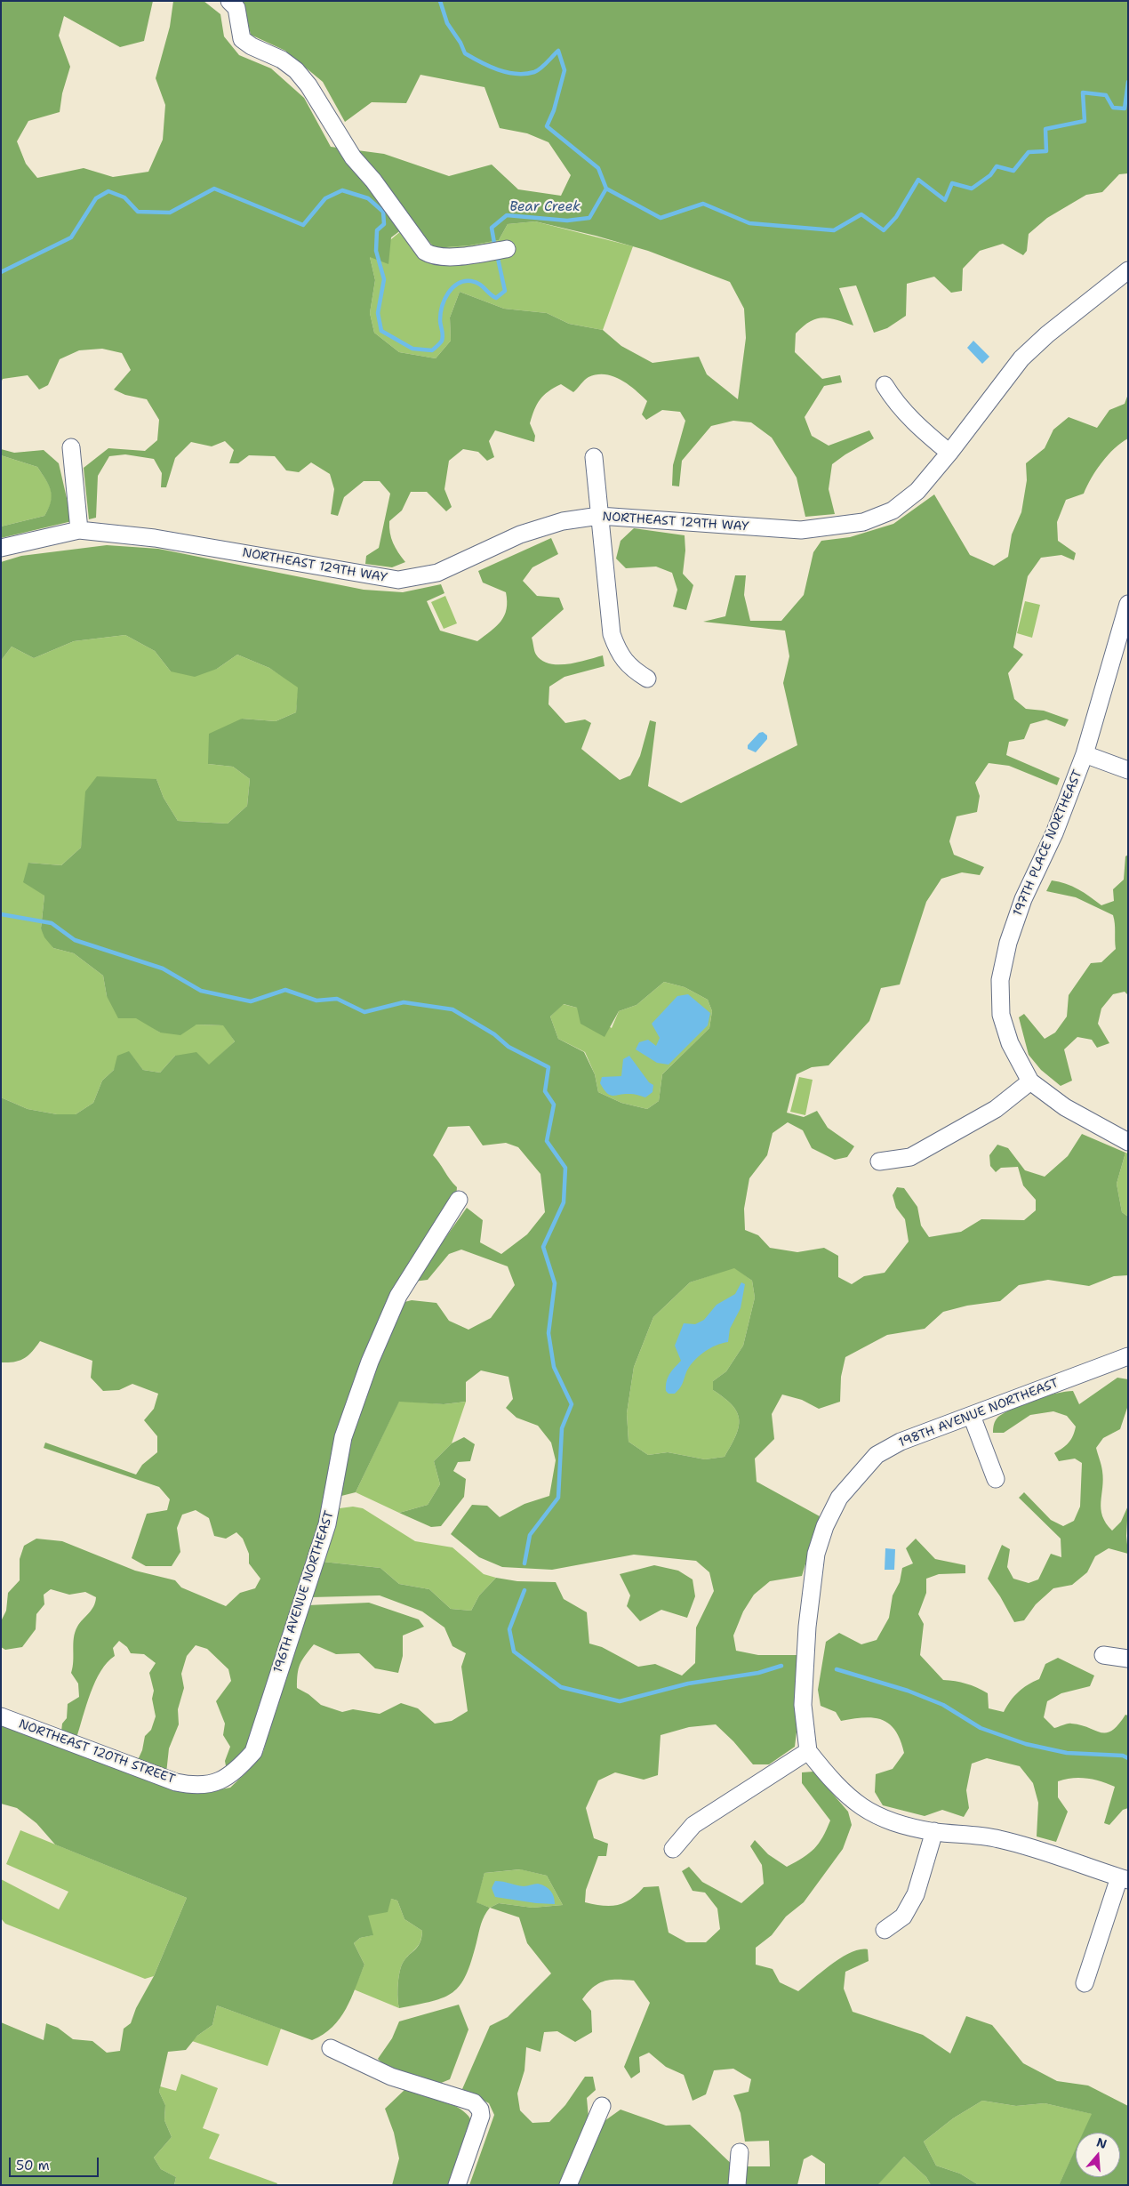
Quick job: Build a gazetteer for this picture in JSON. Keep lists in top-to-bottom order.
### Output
{
  "streets": {
    "street": [
      "NORTHEAST 129TH WAY",
      "197TH PLACE NORTHEAST",
      "198TH AVENUE NORTHEAST",
      "196TH AVENUE NORTHEAST",
      "NORTHEAST 120TH STREET"
    ]
  },
  "crossings": [
    ["196TH AVENUE NORTHEAST", "NORTHEAST 120TH STREET"]
  ],
  "water": ["Bear Creek"],
  "scale_bar": "50 m",
  "north": "top"
}
